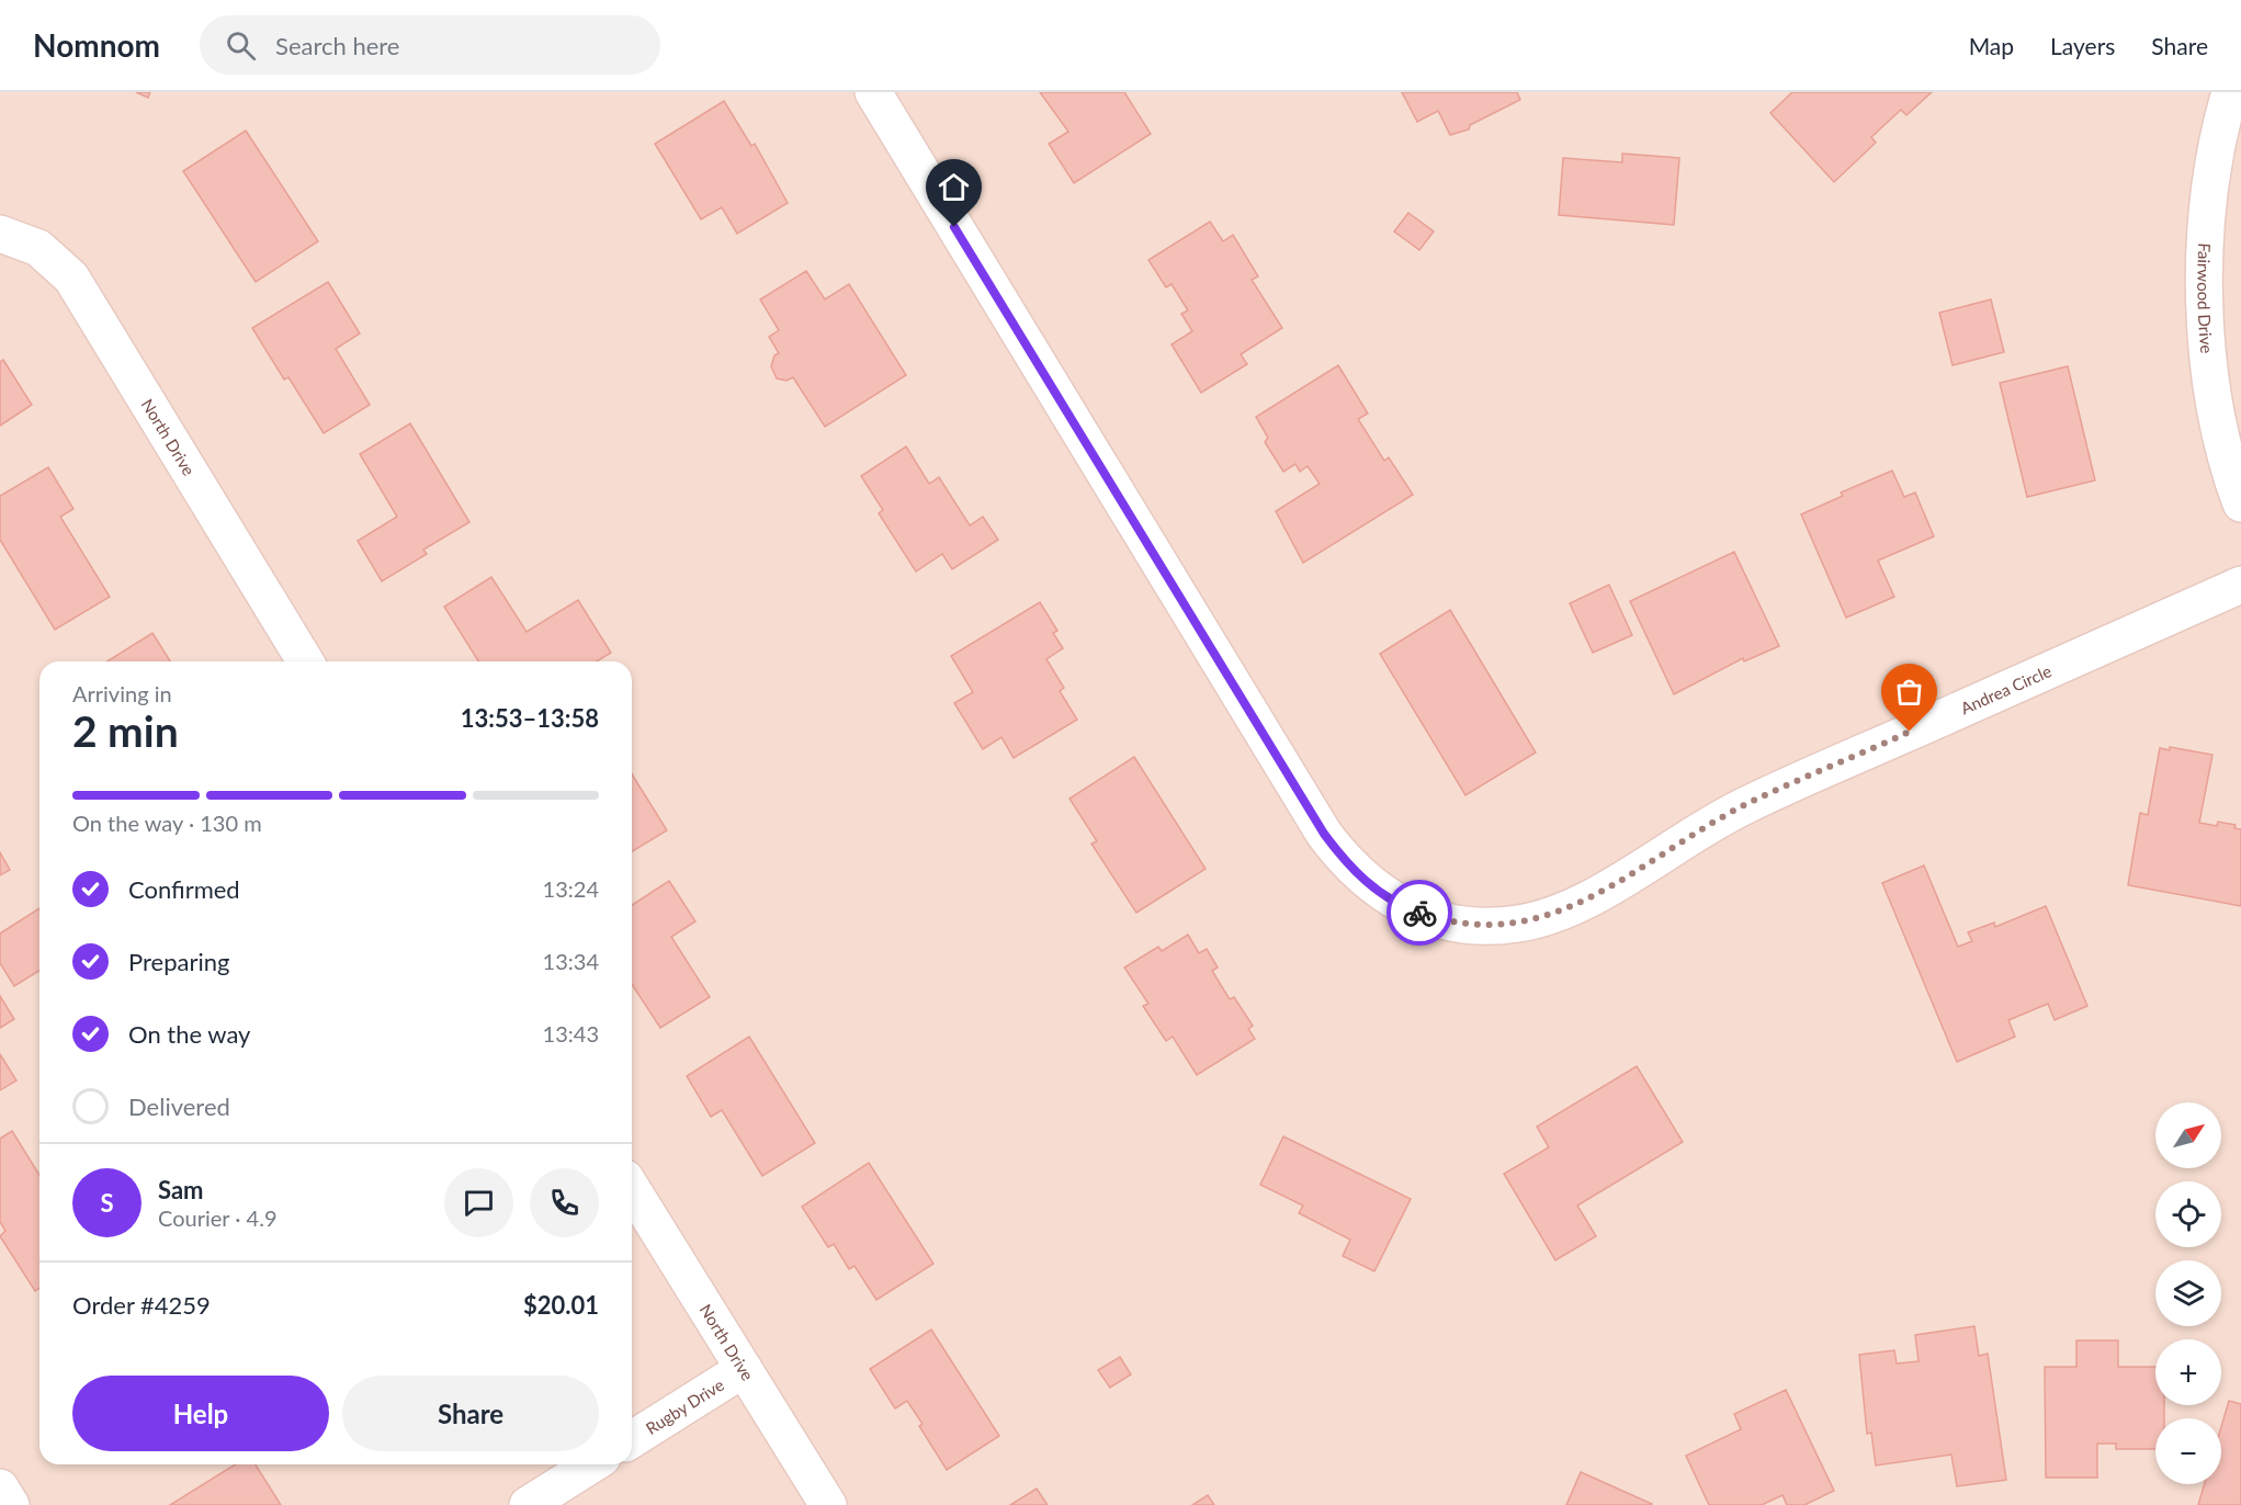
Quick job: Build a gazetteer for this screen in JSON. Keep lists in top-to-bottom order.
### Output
{
  "streets": {
    "street": [
      "Fairwood Drive",
      "North Drive",
      "Andrea Circle",
      "Rugby Drive"
    ]
  },
  "crossings": [
    ["North Drive", "Rugby Drive"]
  ],
  "north": "top right",
  "page": {
    "header": "Nomnom",
    "search": "Search here",
    "nav": ["Map", "Layers", "Share"],
    "heading": ["2 min", "Arriving in", "13:53–13:58"],
    "panel": [
      "Sam",
      "Courier · 4.9",
      "Order #4259",
      "$20.01"
    ],
    "bar": "On the way · 130 m",
    "list": [
      ["Confirmed", "13:24"],
      ["Preparing", "13:34"],
      ["On the way", "13:43"],
      "Delivered"
    ],
    "map_buttons": ["+", "−"],
    "round": "S",
    "buttons": ["Help", "Share"]
  }
}
